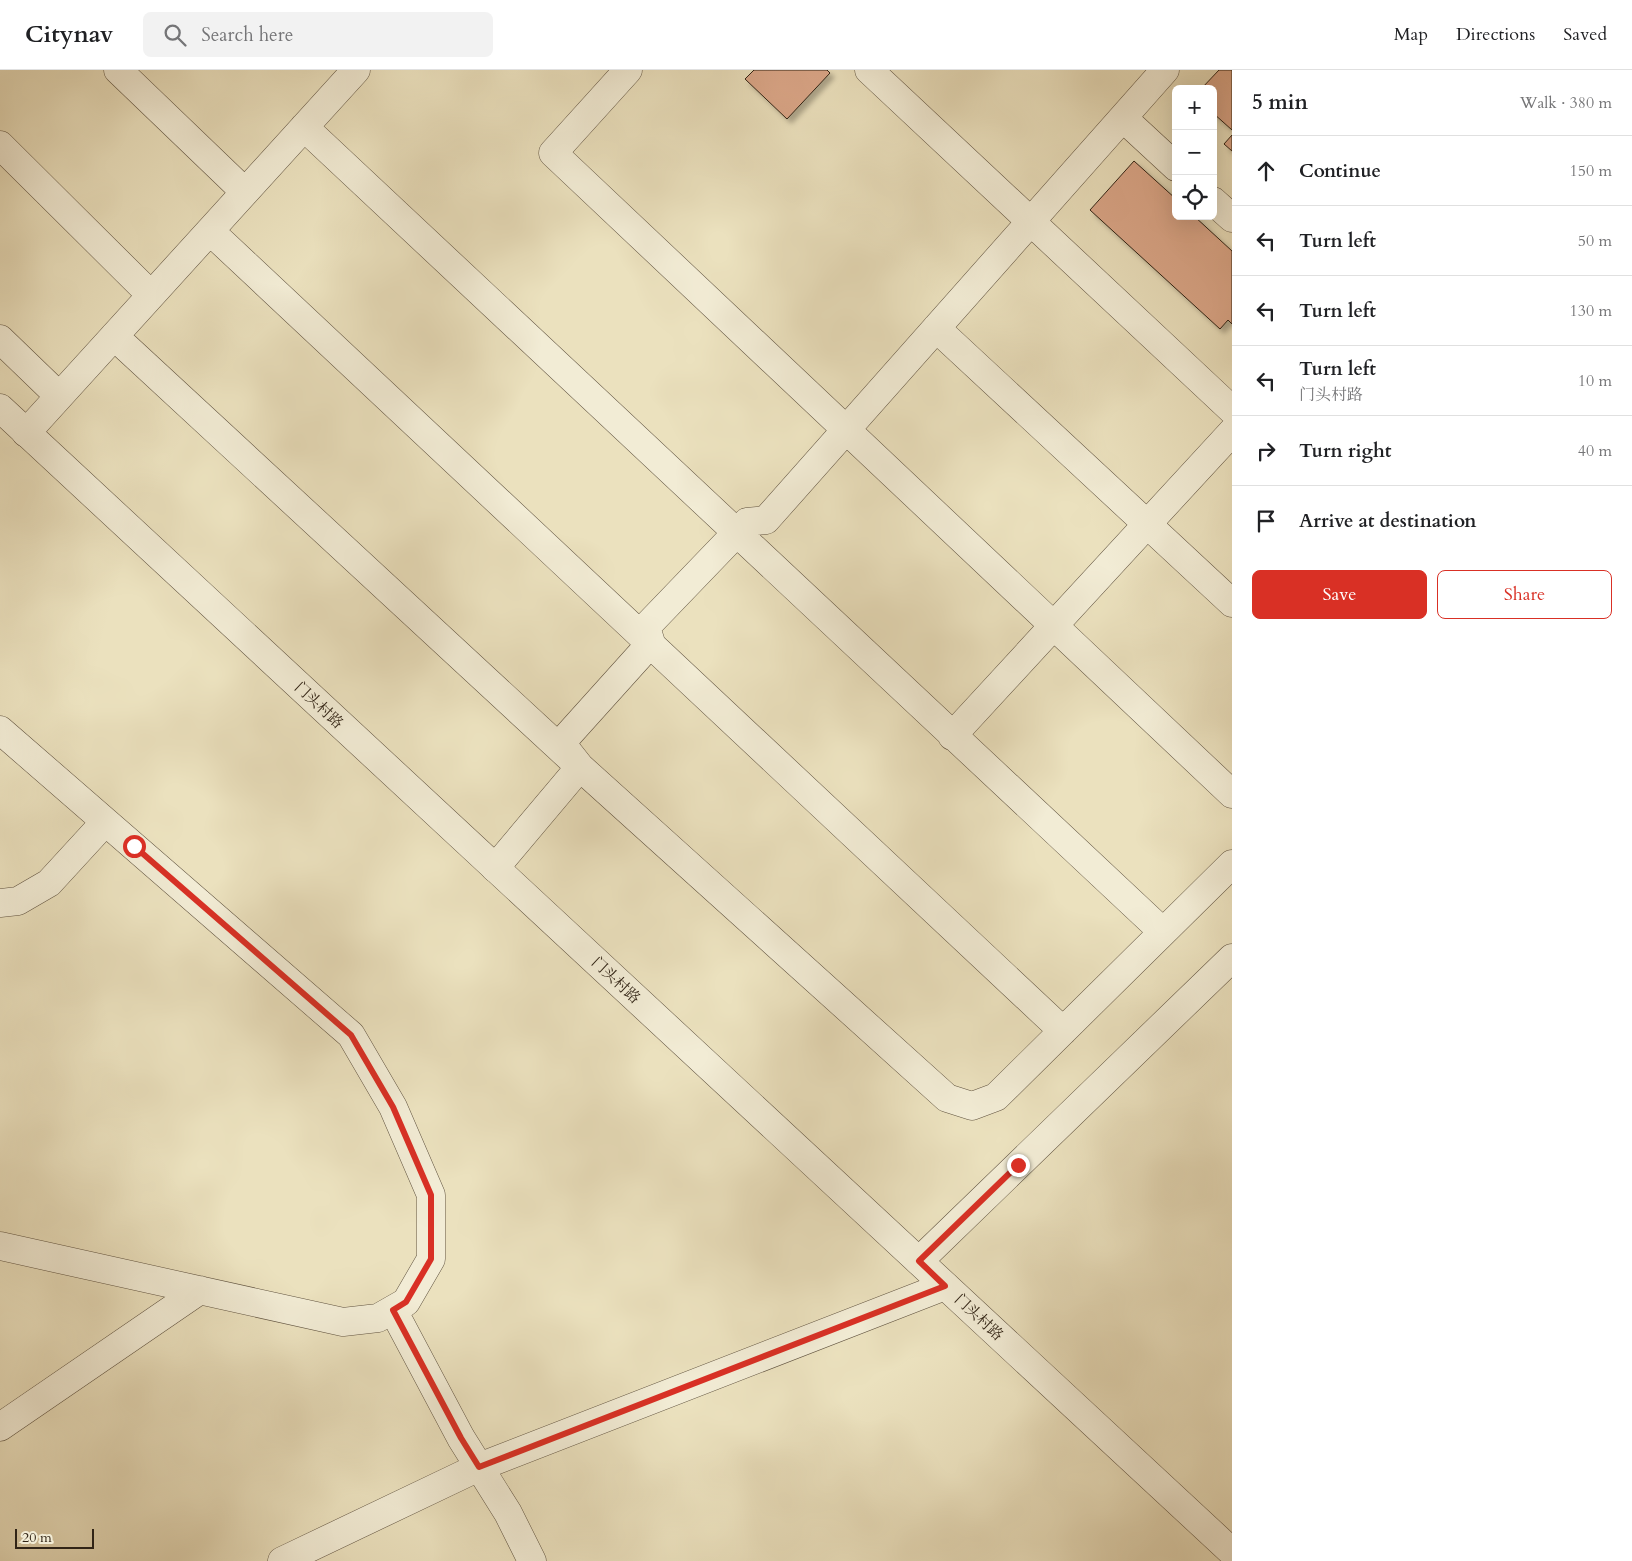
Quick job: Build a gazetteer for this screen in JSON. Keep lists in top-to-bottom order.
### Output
{
  "streets": {
    "street": ["门头村路"]
  },
  "scale_bar": "20 m",
  "page": {
    "header": "Citynav",
    "search": "Search here",
    "nav": ["Map", "Directions", "Saved"],
    "heading": ["5 min", "Walk · 380 m"],
    "map_buttons": ["+", "−"],
    "list": [
      ["Continue", "150 m"],
      ["Turn left", "50 m"],
      ["Turn left", "130 m"],
      ["Turn left", "门头村路", "10 m"],
      ["Turn right", "40 m"],
      "Arrive at destination"
    ],
    "buttons": ["Save", "Share"],
    "scale": "20 m"
  }
}
